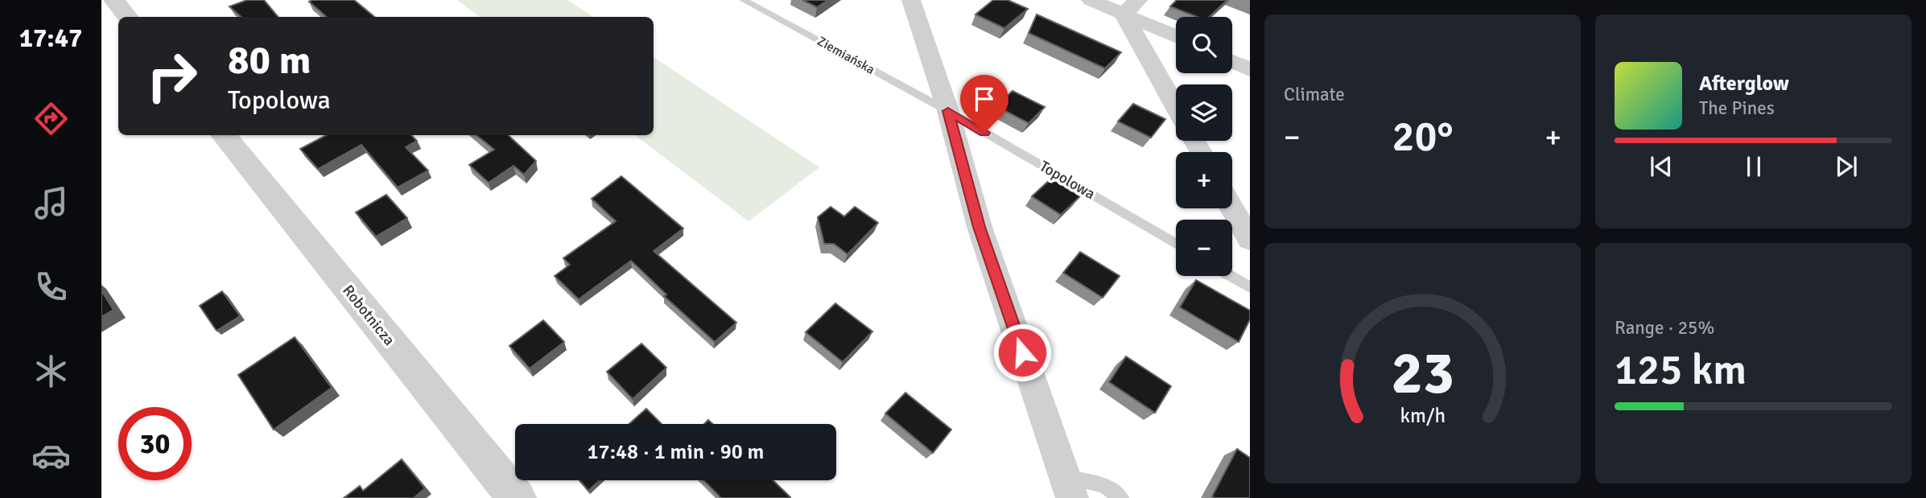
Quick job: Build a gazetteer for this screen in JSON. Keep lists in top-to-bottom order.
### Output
{
  "streets": {
    "street": ["Robotnicza"],
    "lane": ["Ziemiańska", "Topolowa"]
  },
  "crossings": [
    ["Ziemiańska", "Topolowa"]
  ],
  "page": {
    "tabs": "17:47",
    "tile": [
      "Climate",
      ["Range · 25%", "125 km"]
    ],
    "map_buttons": ["+", "−"],
    "turn": ["80 m", "Topolowa"],
    "song": ["Afterglow", "The Pines"],
    "heat": ["−", "20°", "+"],
    "limit": "30",
    "trip": "17:48 · 1 min · 90 m",
    "gauge": ["23", "km/h"]
  }
}
